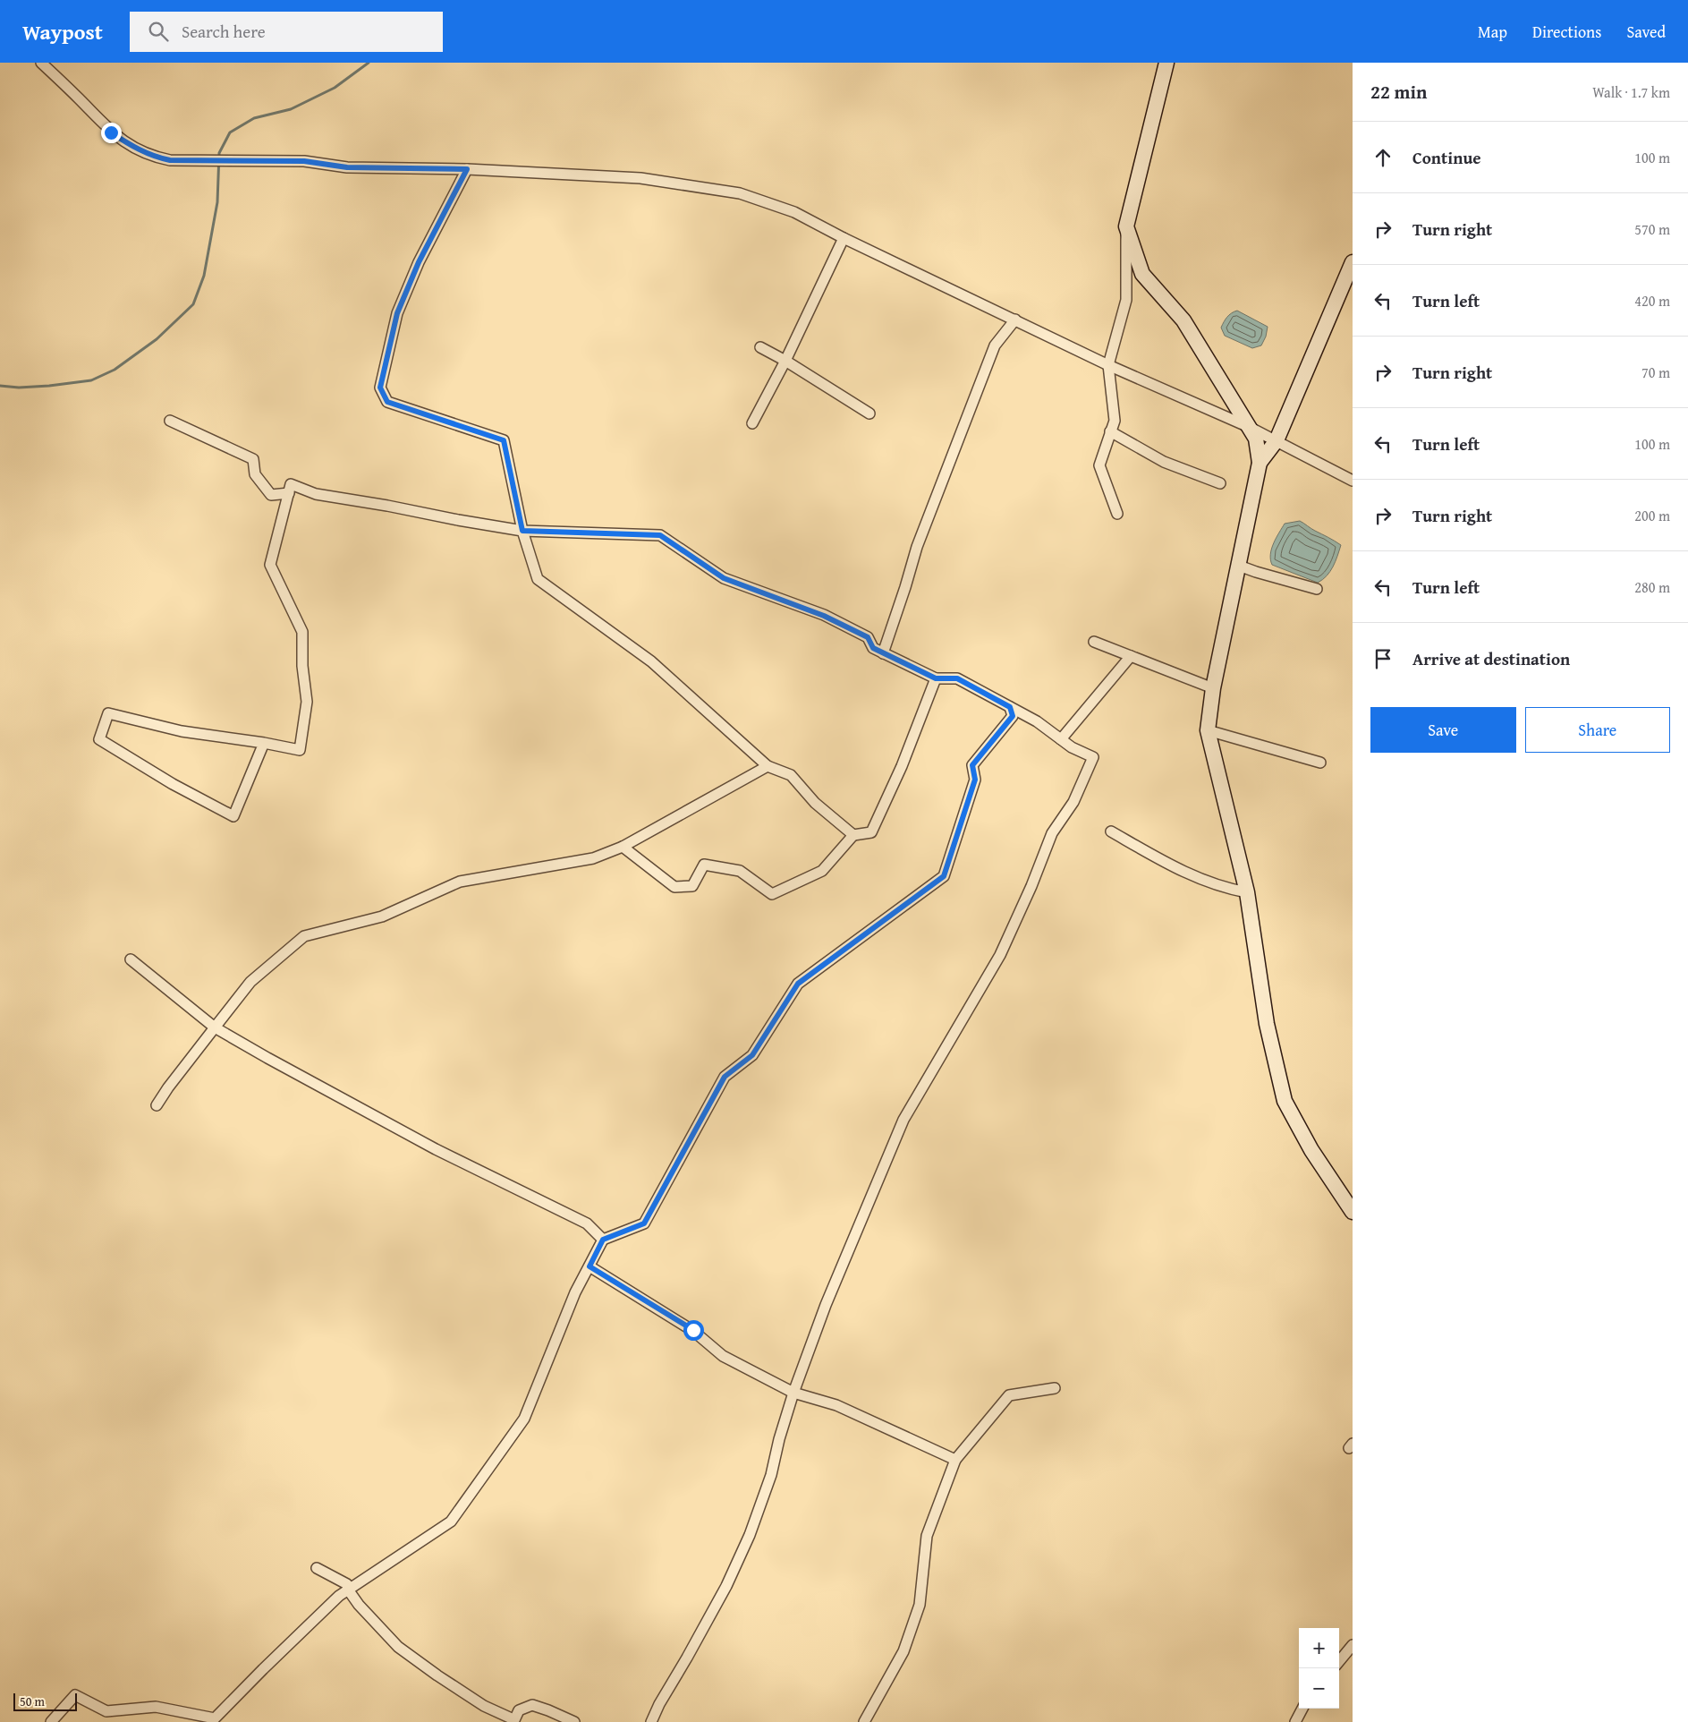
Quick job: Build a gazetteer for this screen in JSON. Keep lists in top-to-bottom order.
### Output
{
  "scale_bar": "50 m",
  "page": {
    "header": "Waypost",
    "search": "Search here",
    "nav": ["Map", "Directions", "Saved"],
    "heading": ["22 min", "Walk · 1.7 km"],
    "list": [
      ["Continue", "100 m"],
      ["Turn right", "570 m"],
      ["Turn left", "420 m"],
      ["Turn right", "70 m"],
      ["Turn left", "100 m"],
      ["Turn right", "200 m"],
      ["Turn left", "280 m"],
      "Arrive at destination"
    ],
    "buttons": ["Save", "Share"],
    "map_buttons": ["+", "−"],
    "scale": "50 m"
  }
}
